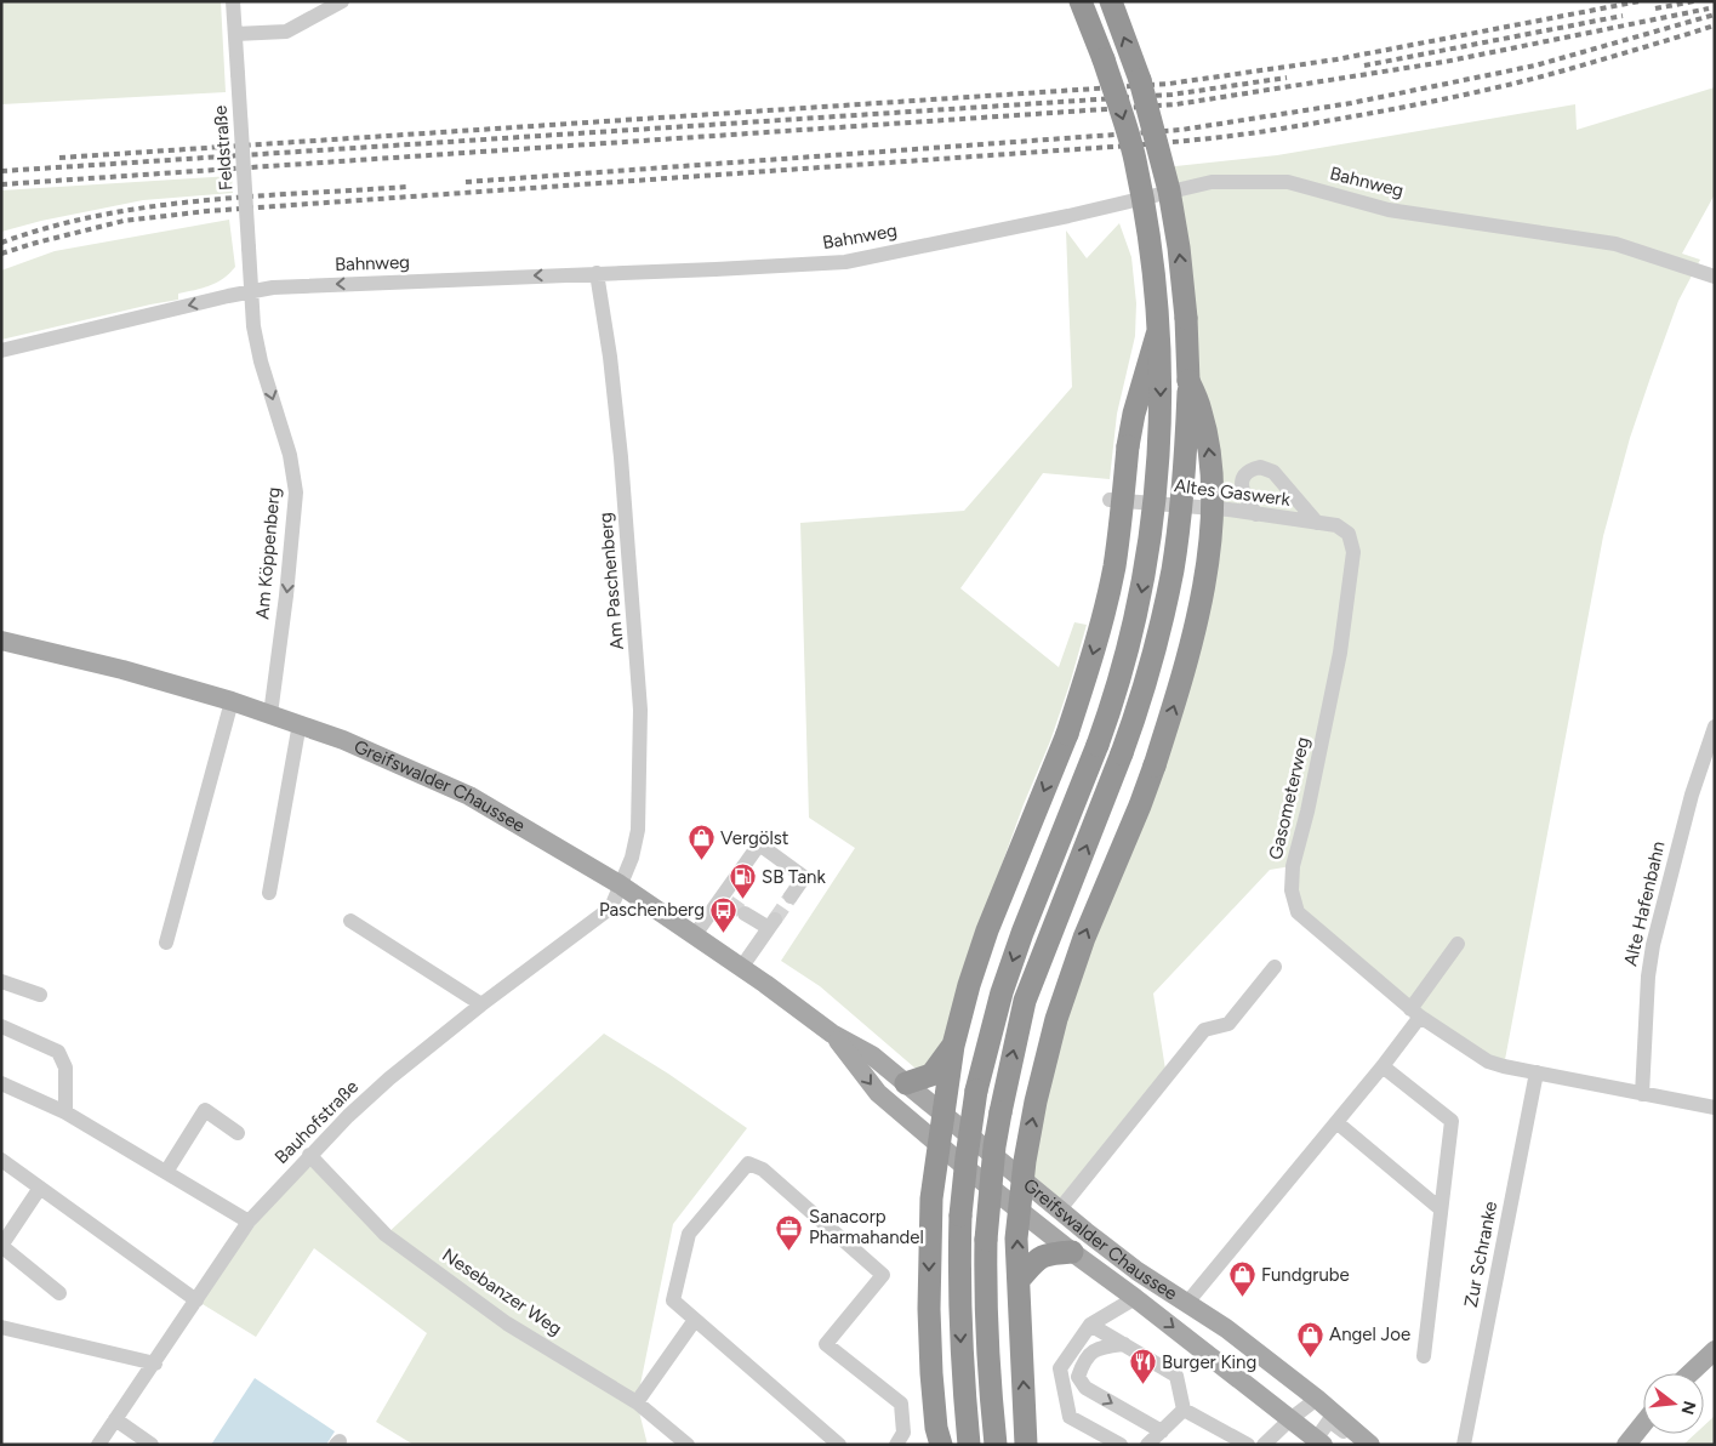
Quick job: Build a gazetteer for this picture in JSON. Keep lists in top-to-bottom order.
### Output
{
  "streets": {
    "main road": ["Greifswalder Chaussee"],
    "street": [
      "Feldstraße",
      "Bahnweg",
      "Altes Gaswerk",
      "Am Köppenberg",
      "Am Paschenberg",
      "Gasometerweg",
      "Alte Hafenbahn",
      "Bauhofstraße",
      "Zur Schranke",
      "Nesebanzer Weg"
    ]
  },
  "crossings": [
    ["Feldstraße", "Bahnweg"],
    ["Feldstraße", "Am Köppenberg"],
    ["Bahnweg", "Am Köppenberg"],
    ["Bahnweg", "Am Paschenberg"],
    ["Altes Gaswerk", "Gasometerweg"],
    ["Am Köppenberg", "Greifswalder Chaussee"],
    ["Am Paschenberg", "Greifswalder Chaussee"],
    ["Am Paschenberg", "Bauhofstraße"],
    ["Greifswalder Chaussee", "Bauhofstraße"],
    ["Gasometerweg", "Alte Hafenbahn"],
    ["Gasometerweg", "Zur Schranke"],
    ["Bauhofstraße", "Nesebanzer Weg"]
  ],
  "one_way": ["Am Köppenberg"],
  "places": {
    "shop": ["Vergölst", "Fundgrube", "Angel Joe"],
    "fuel station": ["SB Tank"],
    "bus stop": ["Paschenberg"],
    "office": ["Sanacorp Pharmahandel"],
    "restaurant": ["Burger King"]
  },
  "north": "right"
}
